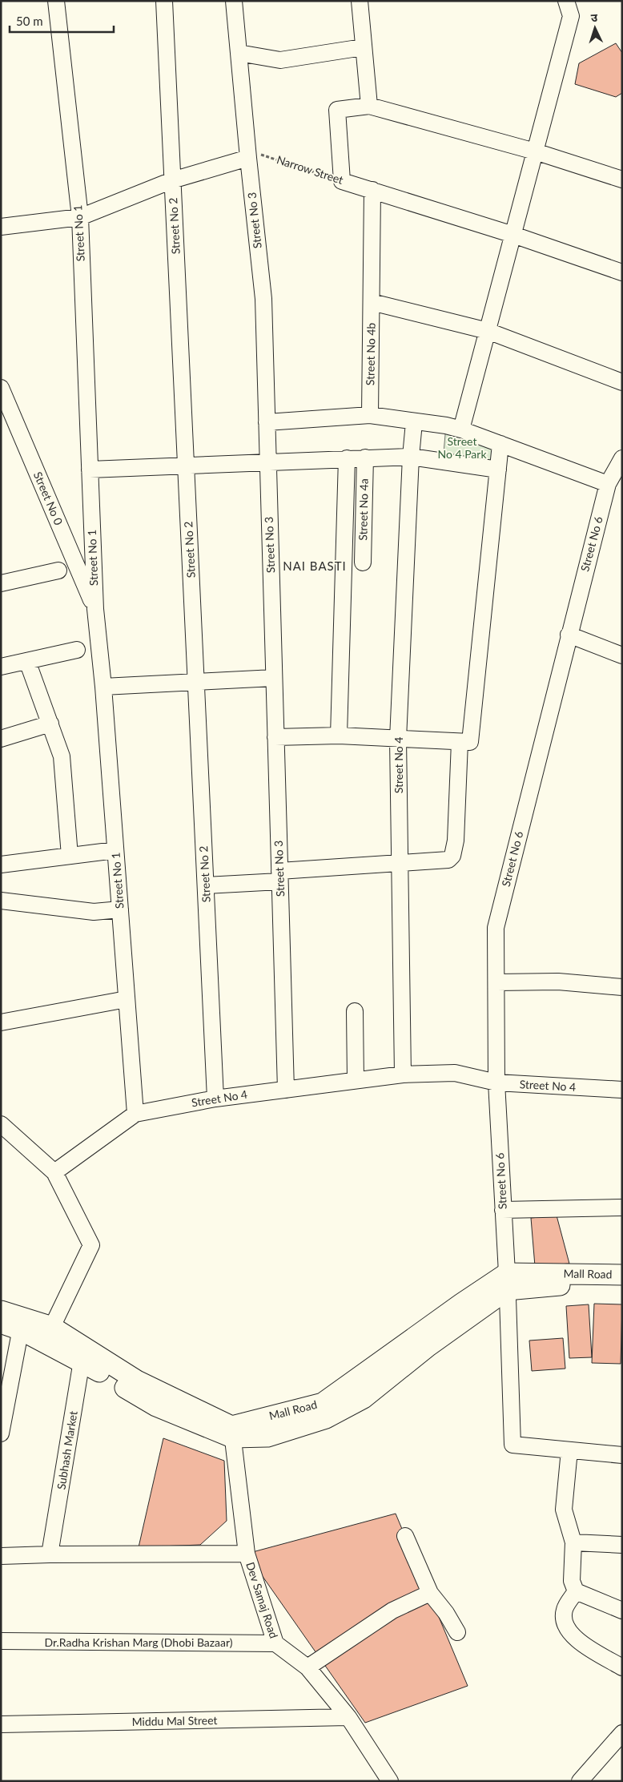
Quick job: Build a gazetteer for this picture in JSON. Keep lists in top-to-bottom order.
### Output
{
  "streets": {
    "main road": ["Mall Road"],
    "street": [
      "Narrow Street",
      "Street No 3",
      "Street No 2",
      "Street No 1",
      "Street No 4b",
      "Street No 0",
      "Street No 4a",
      "Street No 6",
      "Street No 4",
      "Subhash Market",
      "Dev Samaj Road",
      "Dr.Radha Krishan Marg (Dhobi Bazaar)",
      "Middu Mal Street"
    ]
  },
  "crossings": [
    ["Narrow Street", "Street No 3"],
    ["Narrow Street", "Street No 4b"],
    ["Street No 3", "Street No 4"],
    ["Street No 2", "Street No 4"],
    ["Street No 1", "Street No 0"],
    ["Street No 1", "Street No 4"],
    ["Street No 6", "Street No 4"],
    ["Street No 6", "Mall Road"],
    ["Mall Road", "Dev Samaj Road"],
    ["Dev Samaj Road", "Dr.Radha Krishan Marg (Dhobi Bazaar)"],
    ["Dev Samaj Road", "Middu Mal Street"]
  ],
  "districts": ["NAI BASTI"],
  "parks": ["Street No 4 Park"],
  "scale_bar": "50 m",
  "north": "top"
}
